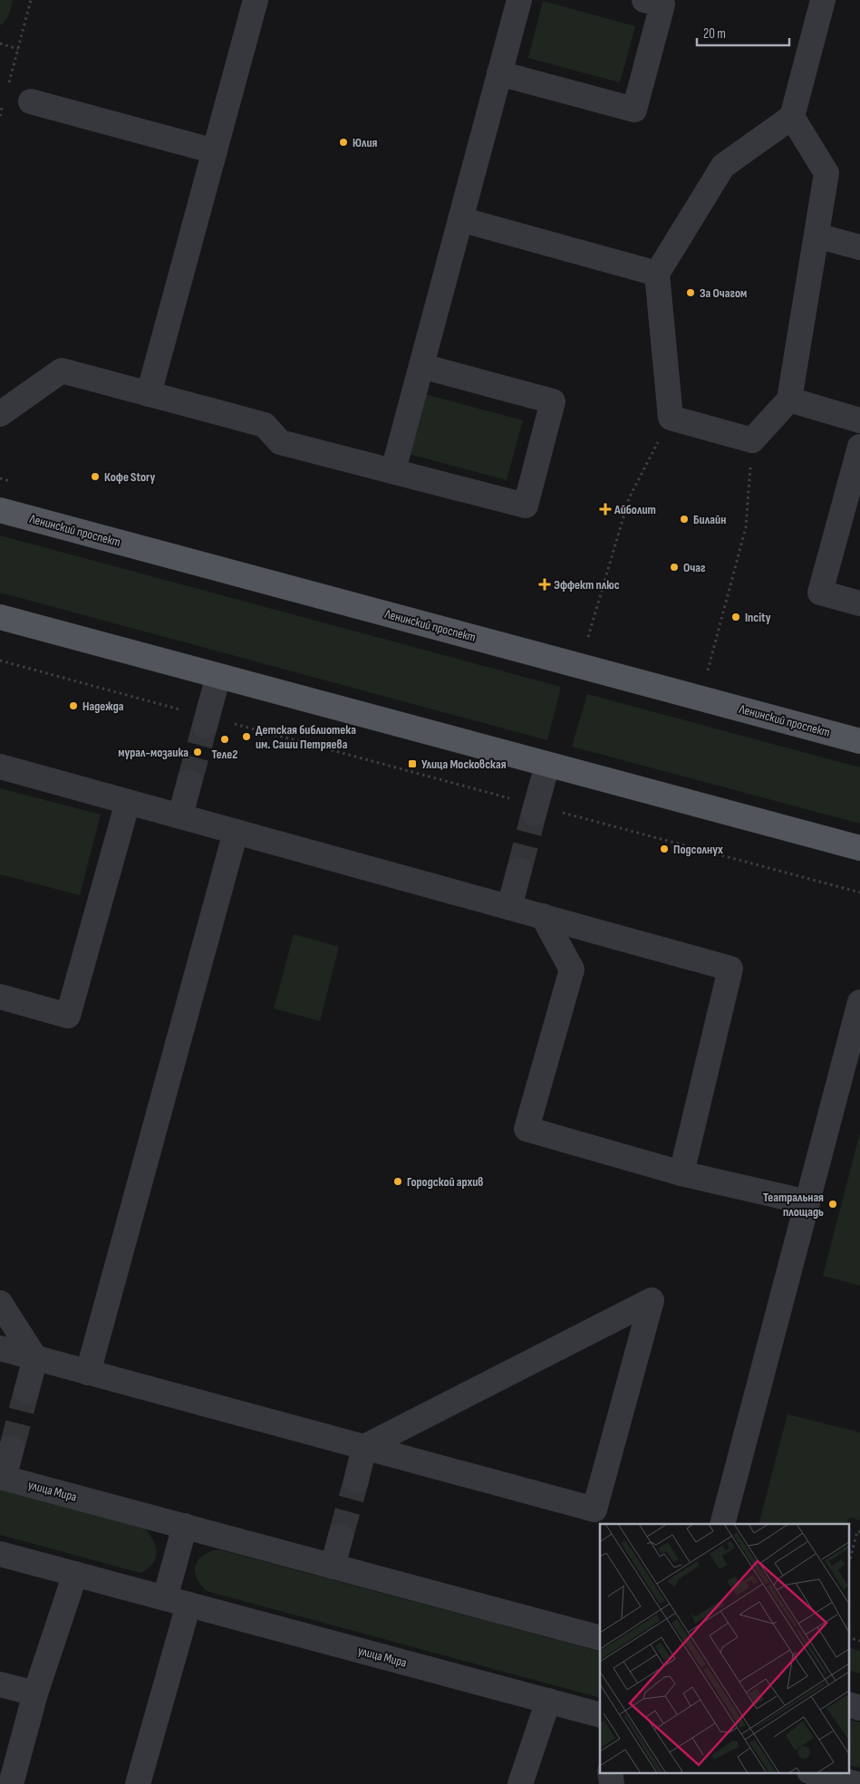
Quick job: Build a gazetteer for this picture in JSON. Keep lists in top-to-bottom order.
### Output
{
  "streets": {
    "main road": ["Ленинский проспект"],
    "street": ["улица Мира"]
  },
  "places": {
    "other": [
      "Юлия",
      "За Очагом",
      "Кофе Story",
      "Билайн",
      "Очаг",
      "Incity",
      "Надежда",
      "Детская библиотека им. Саши Петряева",
      "Теле2",
      "мурал-мозаика",
      "Подсолнух",
      "Городской архив",
      "Театральная площадь"
    ],
    "health": ["Айболит", "Эффект плюс"],
    "transit": ["Улица Московская"]
  },
  "scale_bar": "20 m"
}
